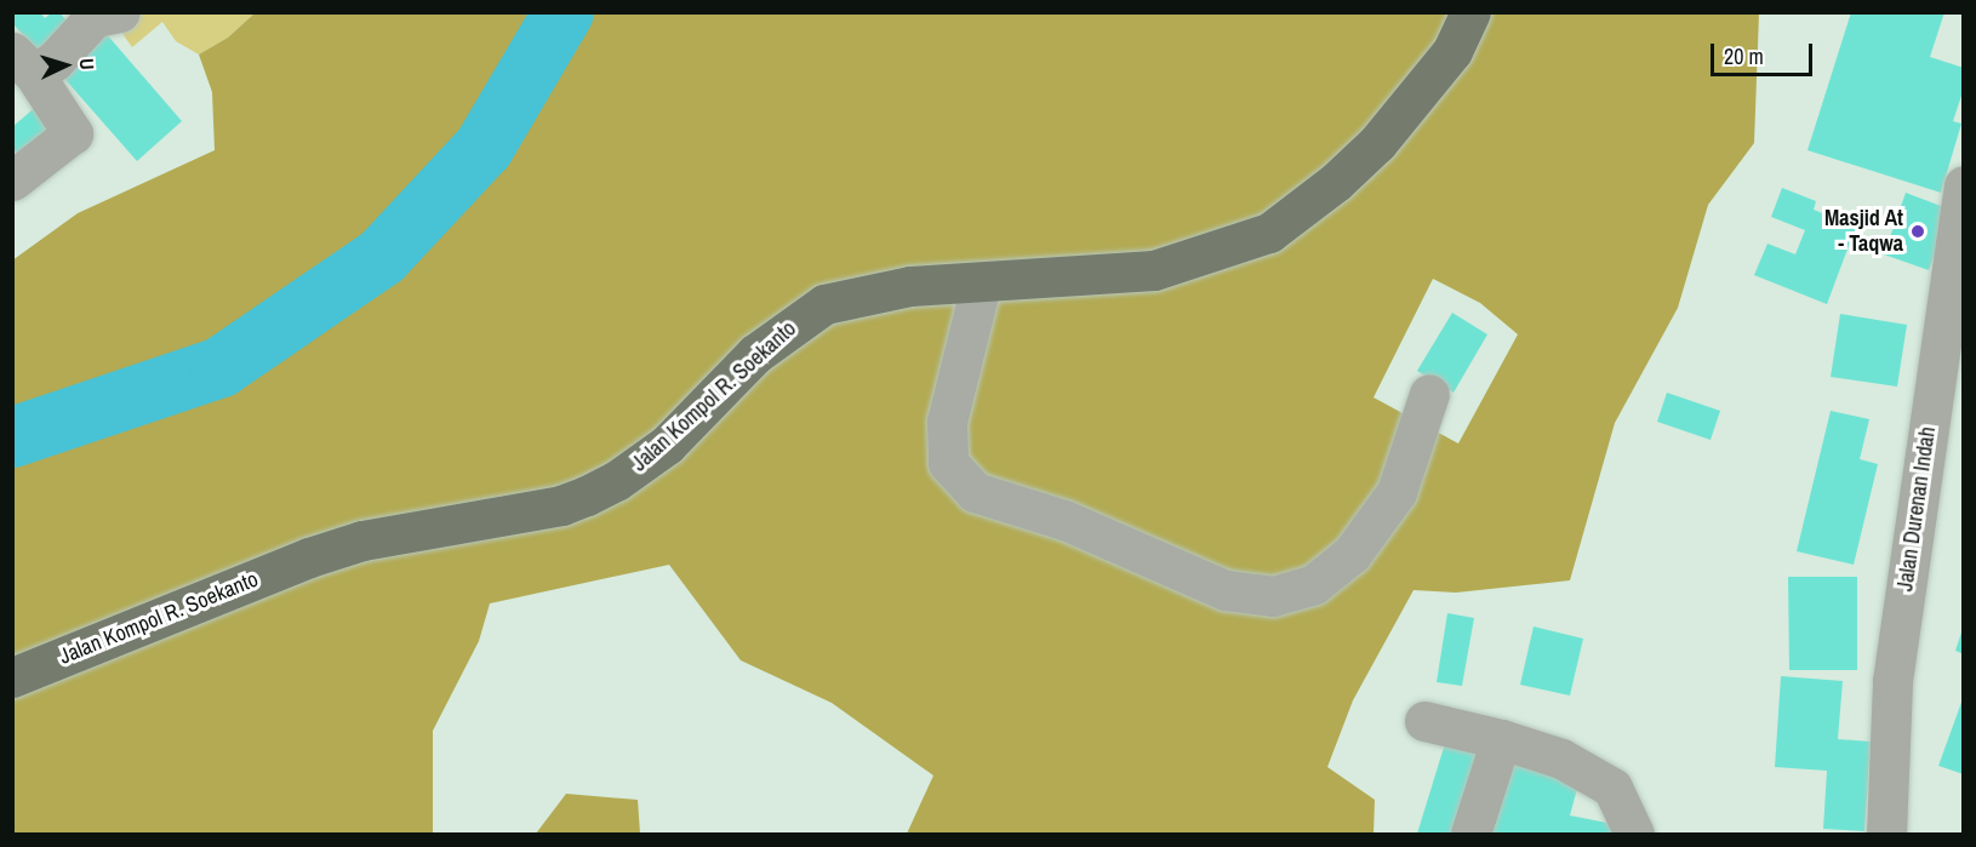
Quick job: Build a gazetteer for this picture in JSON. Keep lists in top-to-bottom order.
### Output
{
  "streets": {
    "main road": ["Jalan Kompol R. Soekanto"],
    "street": ["Jalan Durenan Indah"]
  },
  "places": ["Masjid At - Taqwa"],
  "scale_bar": "20 m",
  "north": "right"
}
